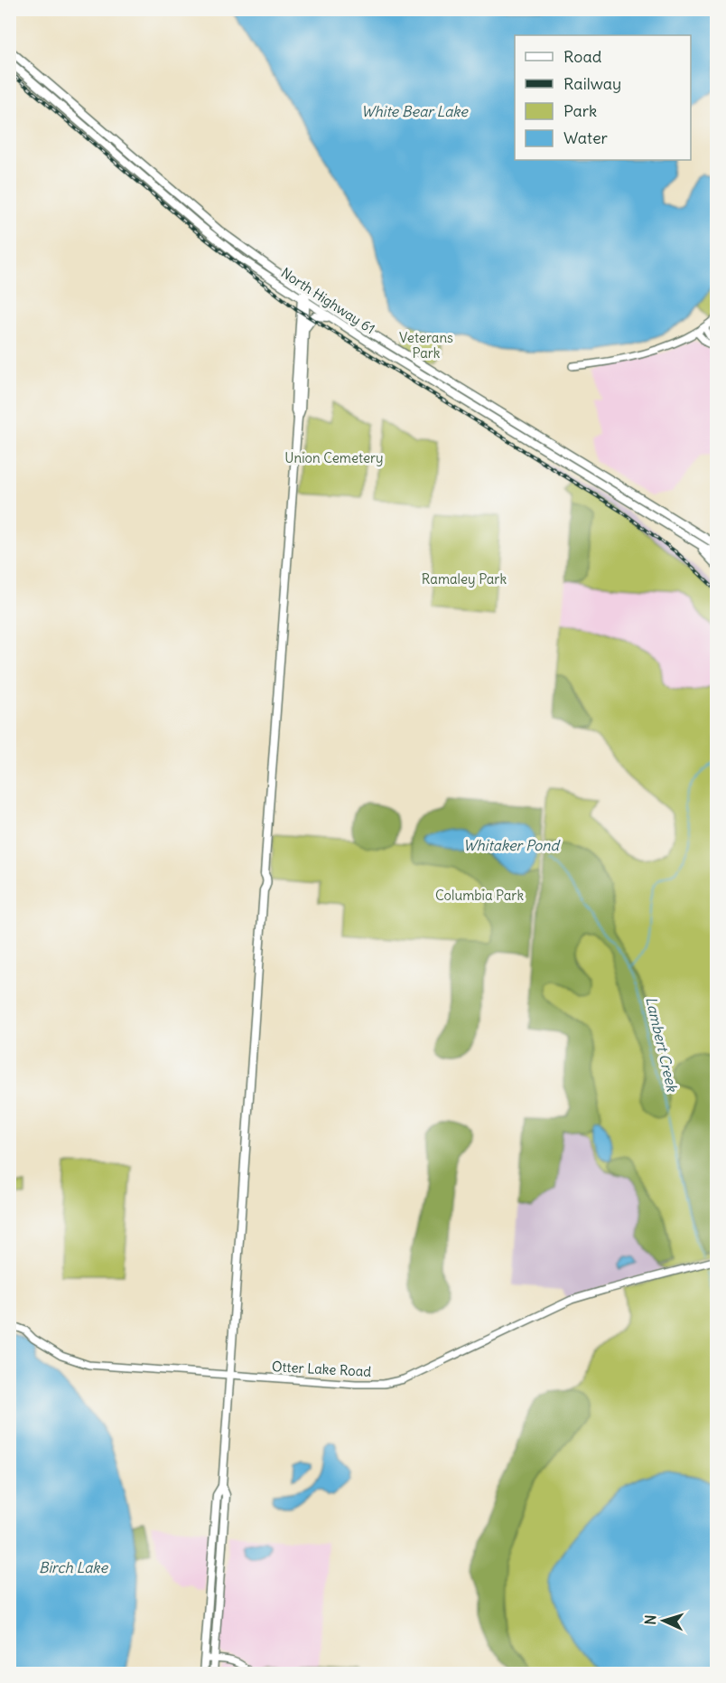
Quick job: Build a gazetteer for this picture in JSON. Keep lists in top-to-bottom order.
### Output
{
  "streets": {
    "main road": ["North Highway 61"],
    "street": ["Otter Lake Road"]
  },
  "water": [
    "White Bear Lake",
    "Whitaker Pond",
    "Lambert Creek",
    "Birch Lake"
  ],
  "parks": [
    "Veterans Park",
    "Union Cemetery",
    "Ramaley Park",
    "Columbia Park"
  ],
  "legend": [
    "Road",
    "Railway",
    "Park",
    "Water"
  ],
  "north": "left"
}
